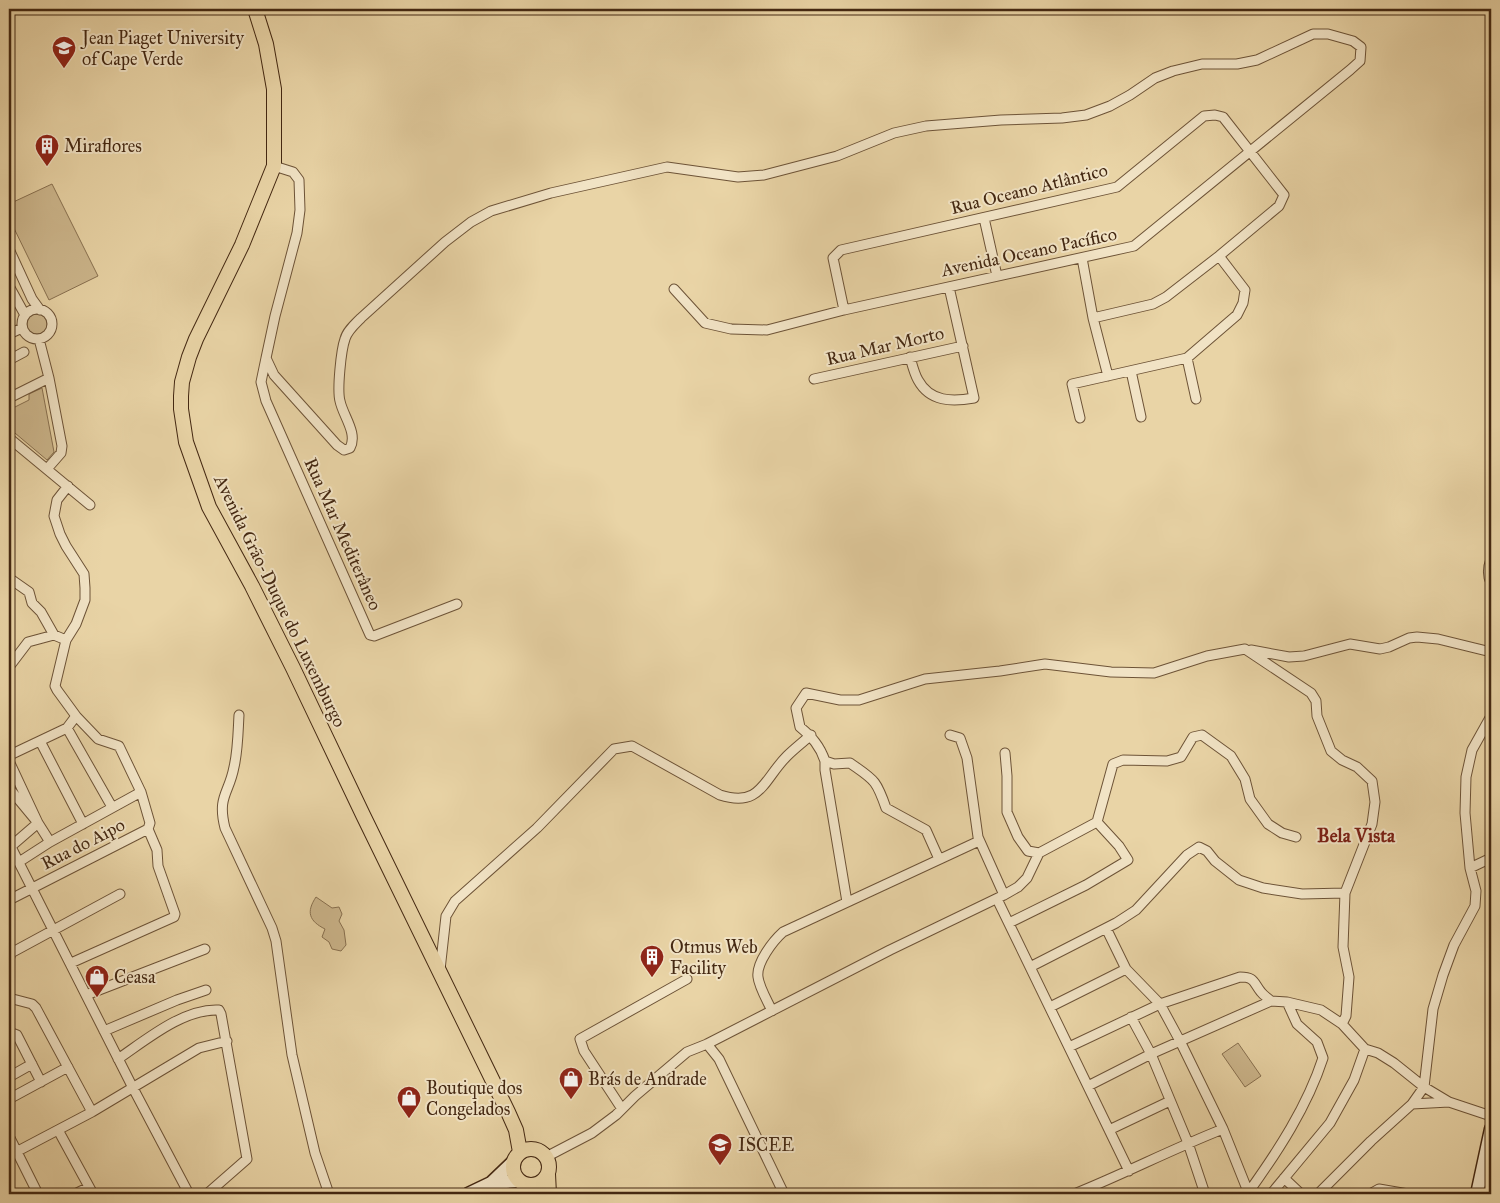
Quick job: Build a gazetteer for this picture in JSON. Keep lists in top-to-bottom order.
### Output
{
  "streets": {
    "main road": ["Avenida Grão-Duque do Luxemburgo"],
    "street": [
      "Rua Oceano Atlântico",
      "Avenida Oceano Pacífico",
      "Rua Mar Morto",
      "Rua Mar Mediterâneo",
      "Rua do Aipo"
    ]
  },
  "crossings": [
    ["Rua Oceano Atlântico", "Avenida Oceano Pacífico"],
    ["Avenida Oceano Pacífico", "Rua Mar Mediterâneo"]
  ],
  "districts": ["Bela Vista"],
  "places": {
    "school or university": ["Jean Piaget University of Cape Verde", "ISCEE"],
    "building": ["Miraflores", "Otmus Web Facility"],
    "shop": ["Ceasa", "Brás de Andrade", "Boutique dos Congelados"]
  }
}
